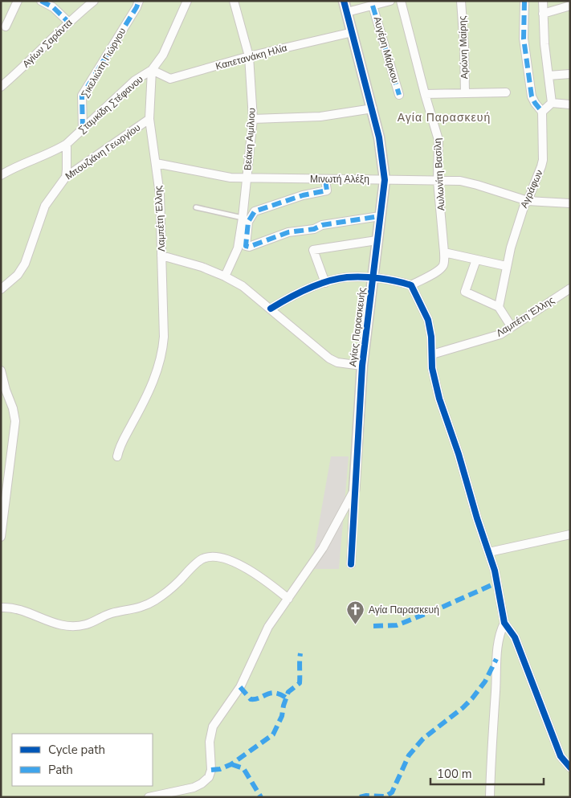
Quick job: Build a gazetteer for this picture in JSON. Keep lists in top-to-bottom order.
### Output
{
  "streets": {
    "street": [
      "Αγίων Σαράντα",
      "Αρώνη Μαίρης",
      "Αυγέρη Μάρκου",
      "Καπετανάκη Ηλία",
      "Σικελιώτη Γιώργου",
      "Σταμκίδη Στέφανου",
      "Βεάκη Αιμίλιου",
      "Μπουζιάνη Γεωργίου",
      "Αυλωνίτη Βασίλη",
      "Μινωτή Αλέξη",
      "Αγράφων",
      "Λαμπέτη Έλλης",
      "Αγίας Παρασκευής"
    ]
  },
  "crossings": [
    ["Καπετανάκη Ηλία", "Σταμκίδη Στέφανου"],
    ["Καπετανάκη Ηλία", "Βεάκη Αιμίλιου"],
    ["Καπετανάκη Ηλία", "Λαμπέτη Έλλης"],
    ["Καπετανάκη Ηλία", "Αγίας Παρασκευής"],
    ["Σικελιώτη Γιώργου", "Σταμκίδη Στέφανου"],
    ["Σταμκίδη Στέφανου", "Λαμπέτη Έλλης"],
    ["Βεάκη Αιμίλιου", "Μινωτή Αλέξη"],
    ["Βεάκη Αιμίλιου", "Λαμπέτη Έλλης"],
    ["Μπουζιάνη Γεωργίου", "Λαμπέτη Έλλης"],
    ["Αυλωνίτη Βασίλη", "Μινωτή Αλέξη"],
    ["Μινωτή Αλέξη", "Αγράφων"],
    ["Μινωτή Αλέξη", "Λαμπέτη Έλλης"],
    ["Μινωτή Αλέξη", "Αγίας Παρασκευής"],
    ["Λαμπέτη Έλλης", "Αγίας Παρασκευής"]
  ],
  "districts": ["Αγία Παρασκευή"],
  "places": {
    "church": ["Αγία Παρασκευή"]
  },
  "legend": ["Cycle path", "Path"],
  "scale_bar": "100 m"
}
